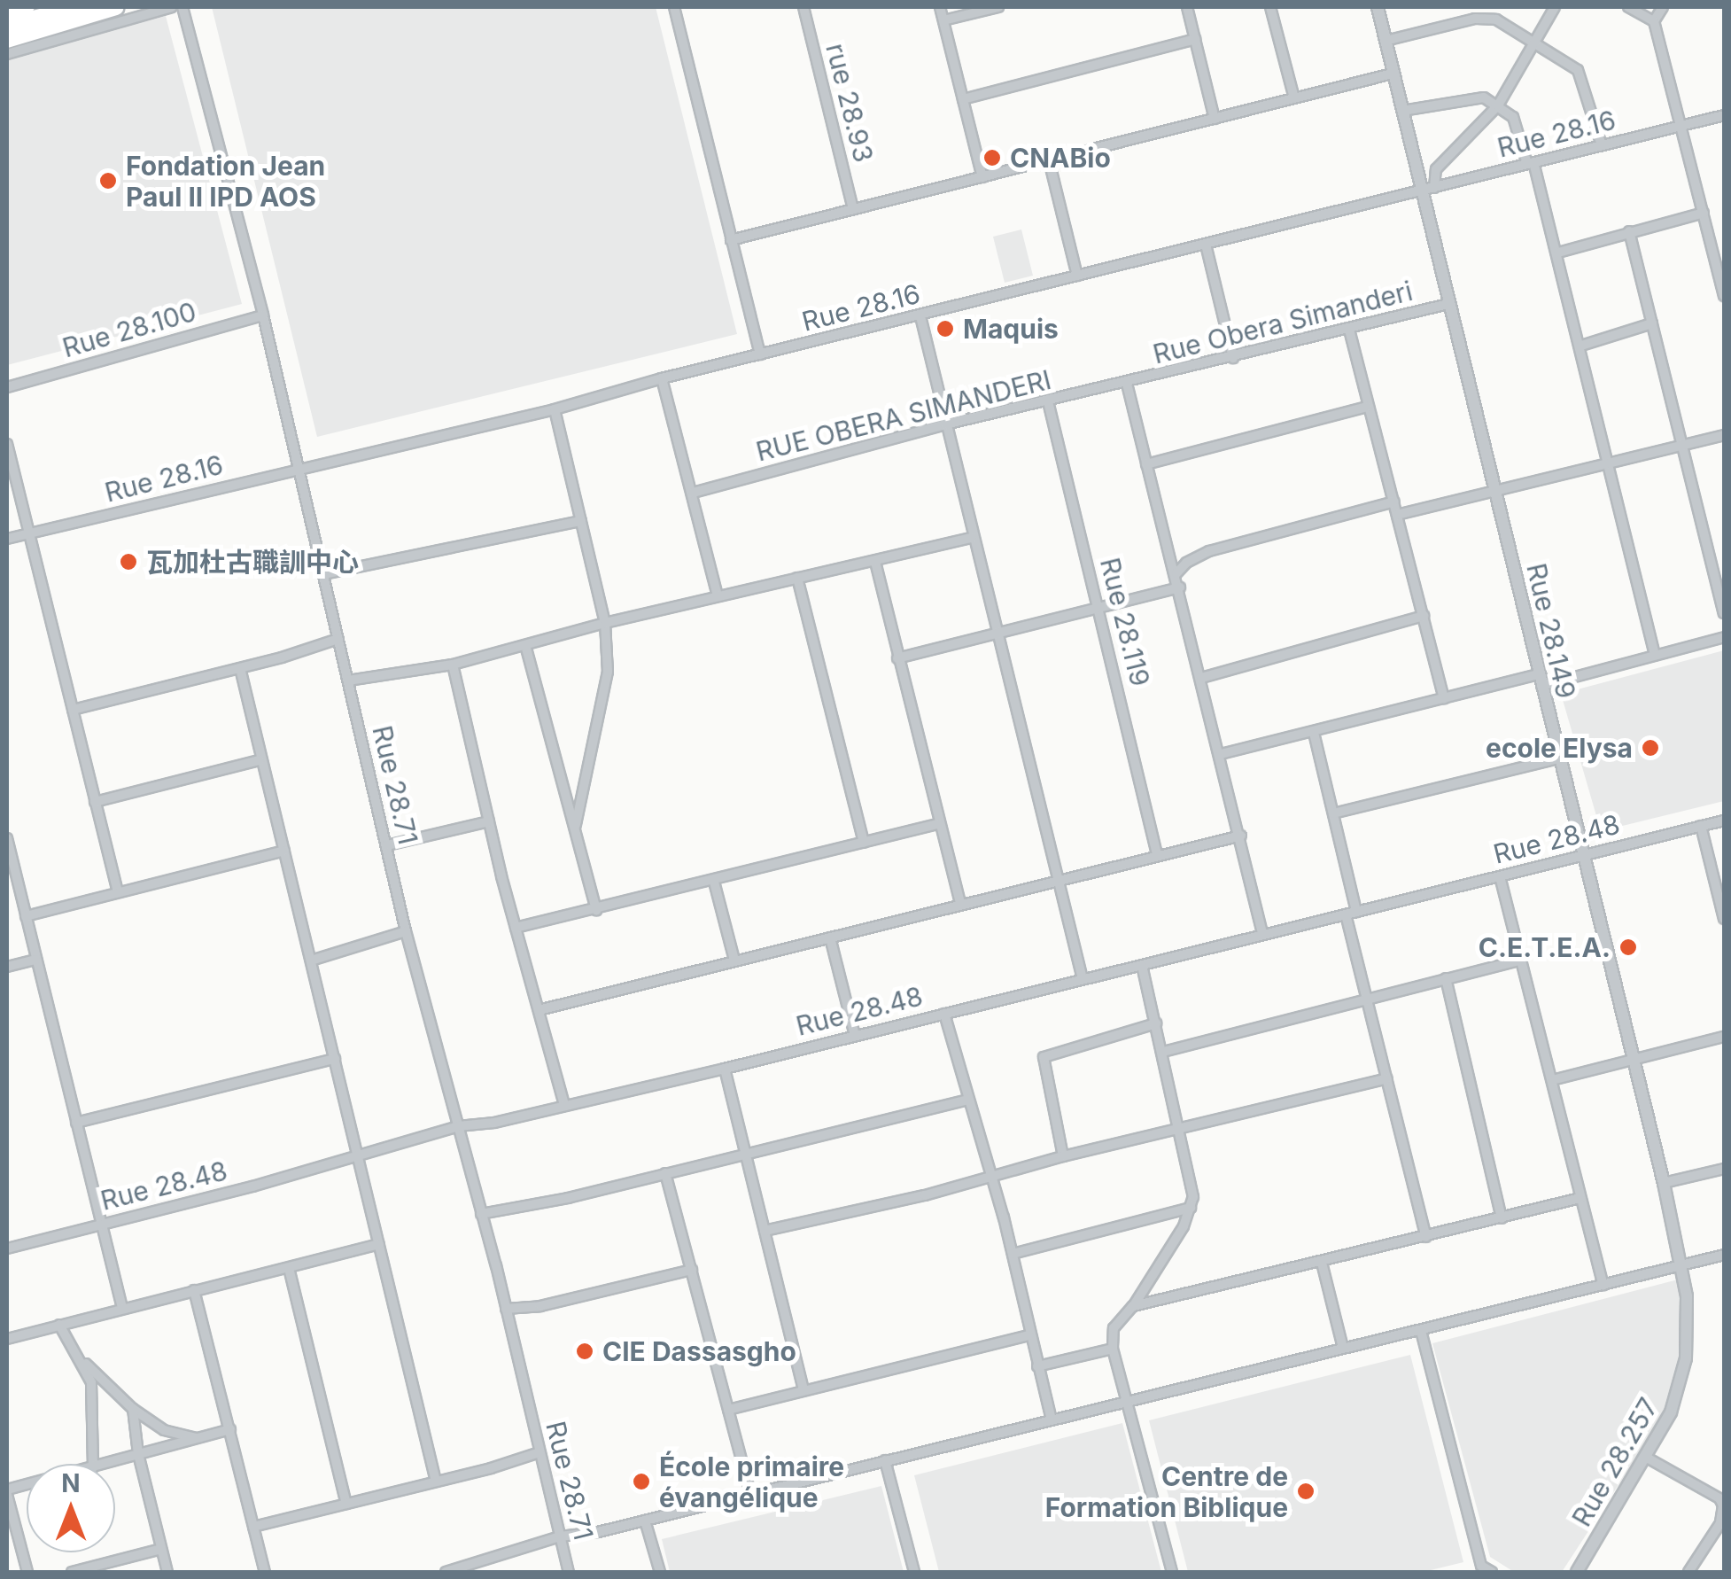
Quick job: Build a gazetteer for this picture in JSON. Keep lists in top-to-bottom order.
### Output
{
  "streets": {
    "street": [
      "rue 28.93",
      "Rue 28.16",
      "Rue Obera Simanderi",
      "Rue 28.100",
      "RUE OBERA SIMANDERI",
      "Rue 28.119",
      "Rue 28.149",
      "Rue 28.71",
      "Rue 28.48",
      "Rue 28.257"
    ]
  },
  "crossings": [
    ["Rue 28.16", "Rue 28.149"],
    ["Rue 28.16", "Rue 28.71"],
    ["Rue Obera Simanderi", "RUE OBERA SIMANDERI"],
    ["Rue Obera Simanderi", "Rue 28.149"],
    ["Rue 28.100", "Rue 28.71"],
    ["RUE OBERA SIMANDERI", "Rue 28.119"],
    ["Rue 28.149", "Rue 28.48"],
    ["Rue 28.149", "Rue 28.257"],
    ["Rue 28.71", "Rue 28.48"]
  ],
  "places": [
    "CNABio",
    "Fondation Jean Paul II IPD AOS",
    "Maquis",
    "瓦加杜古職訓中心",
    "ecole Elysa",
    "C.E.T.E.A.",
    "CIE Dassasgho",
    "École primaire évangélique",
    "Centre de Formation Biblique"
  ],
  "north": "top"
}
